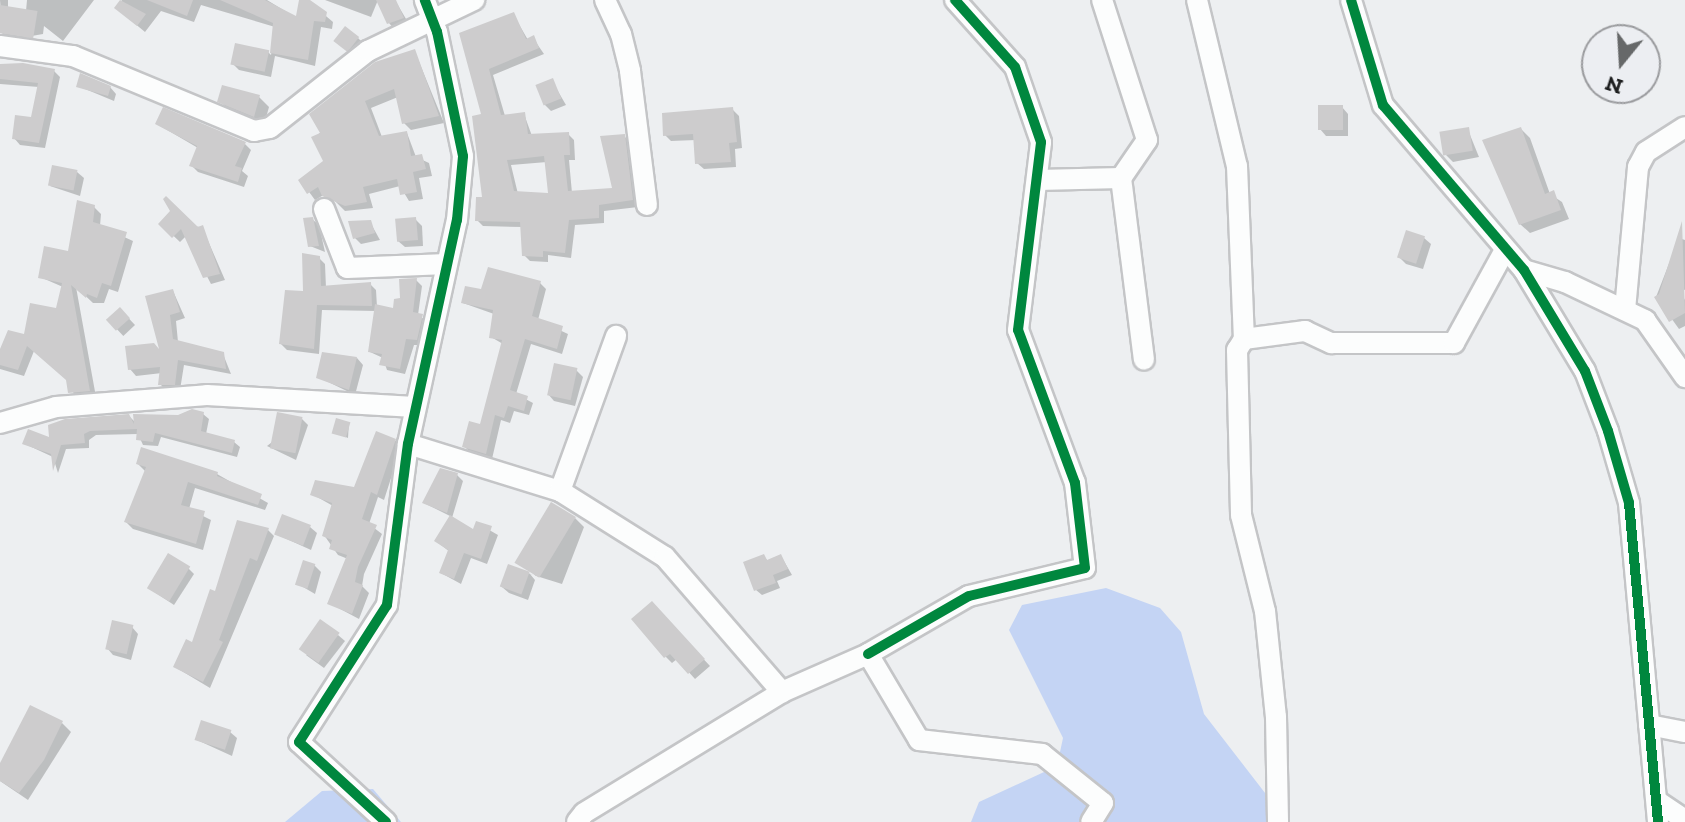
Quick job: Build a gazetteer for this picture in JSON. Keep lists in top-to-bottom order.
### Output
{
  "north": "bottom"
}
